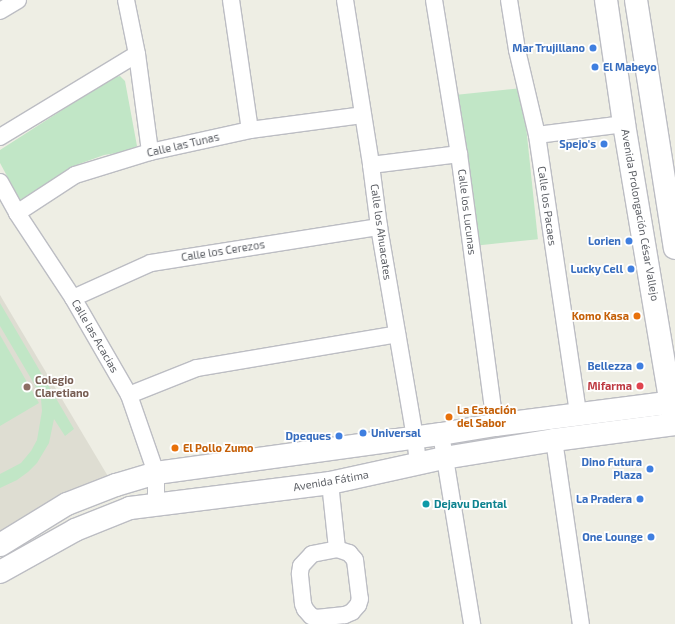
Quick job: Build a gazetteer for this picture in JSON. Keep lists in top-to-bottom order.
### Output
{
  "streets": {
    "main road": ["Avenida Prolongación César Vallejo", "Avenida Fátima"],
    "street": [
      "Calle las Tunas",
      "Calle los Pacaes",
      "Calle los Lucunas",
      "Calle los Ahuacates",
      "Calle los Cerezos",
      "Calle las Acacias"
    ]
  },
  "crossings": [
    ["Calle las Tunas", "Calle los Ahuacates"],
    ["Calle las Tunas", "Calle las Acacias"],
    ["Avenida Prolongación César Vallejo", "Avenida Fátima"],
    ["Calle los Ahuacates", "Calle los Cerezos"],
    ["Calle los Ahuacates", "Avenida Fátima"],
    ["Calle los Cerezos", "Calle las Acacias"],
    ["Calle las Acacias", "Avenida Fátima"]
  ],
  "places": [
    "Mar Trujillano",
    "El Mabeyo",
    "Spejo's",
    "Lorien",
    "Lucky Cell",
    "Komo Kasa",
    "Bellezza",
    "Mifarma",
    "Colegio Claretiano",
    "La Estación del Sabor",
    "Universal",
    "Dpeques",
    "El Pollo Zumo",
    "Dino Futura Plaza",
    "La Pradera",
    "Dejavu Dental",
    "One Lounge"
  ]
}
